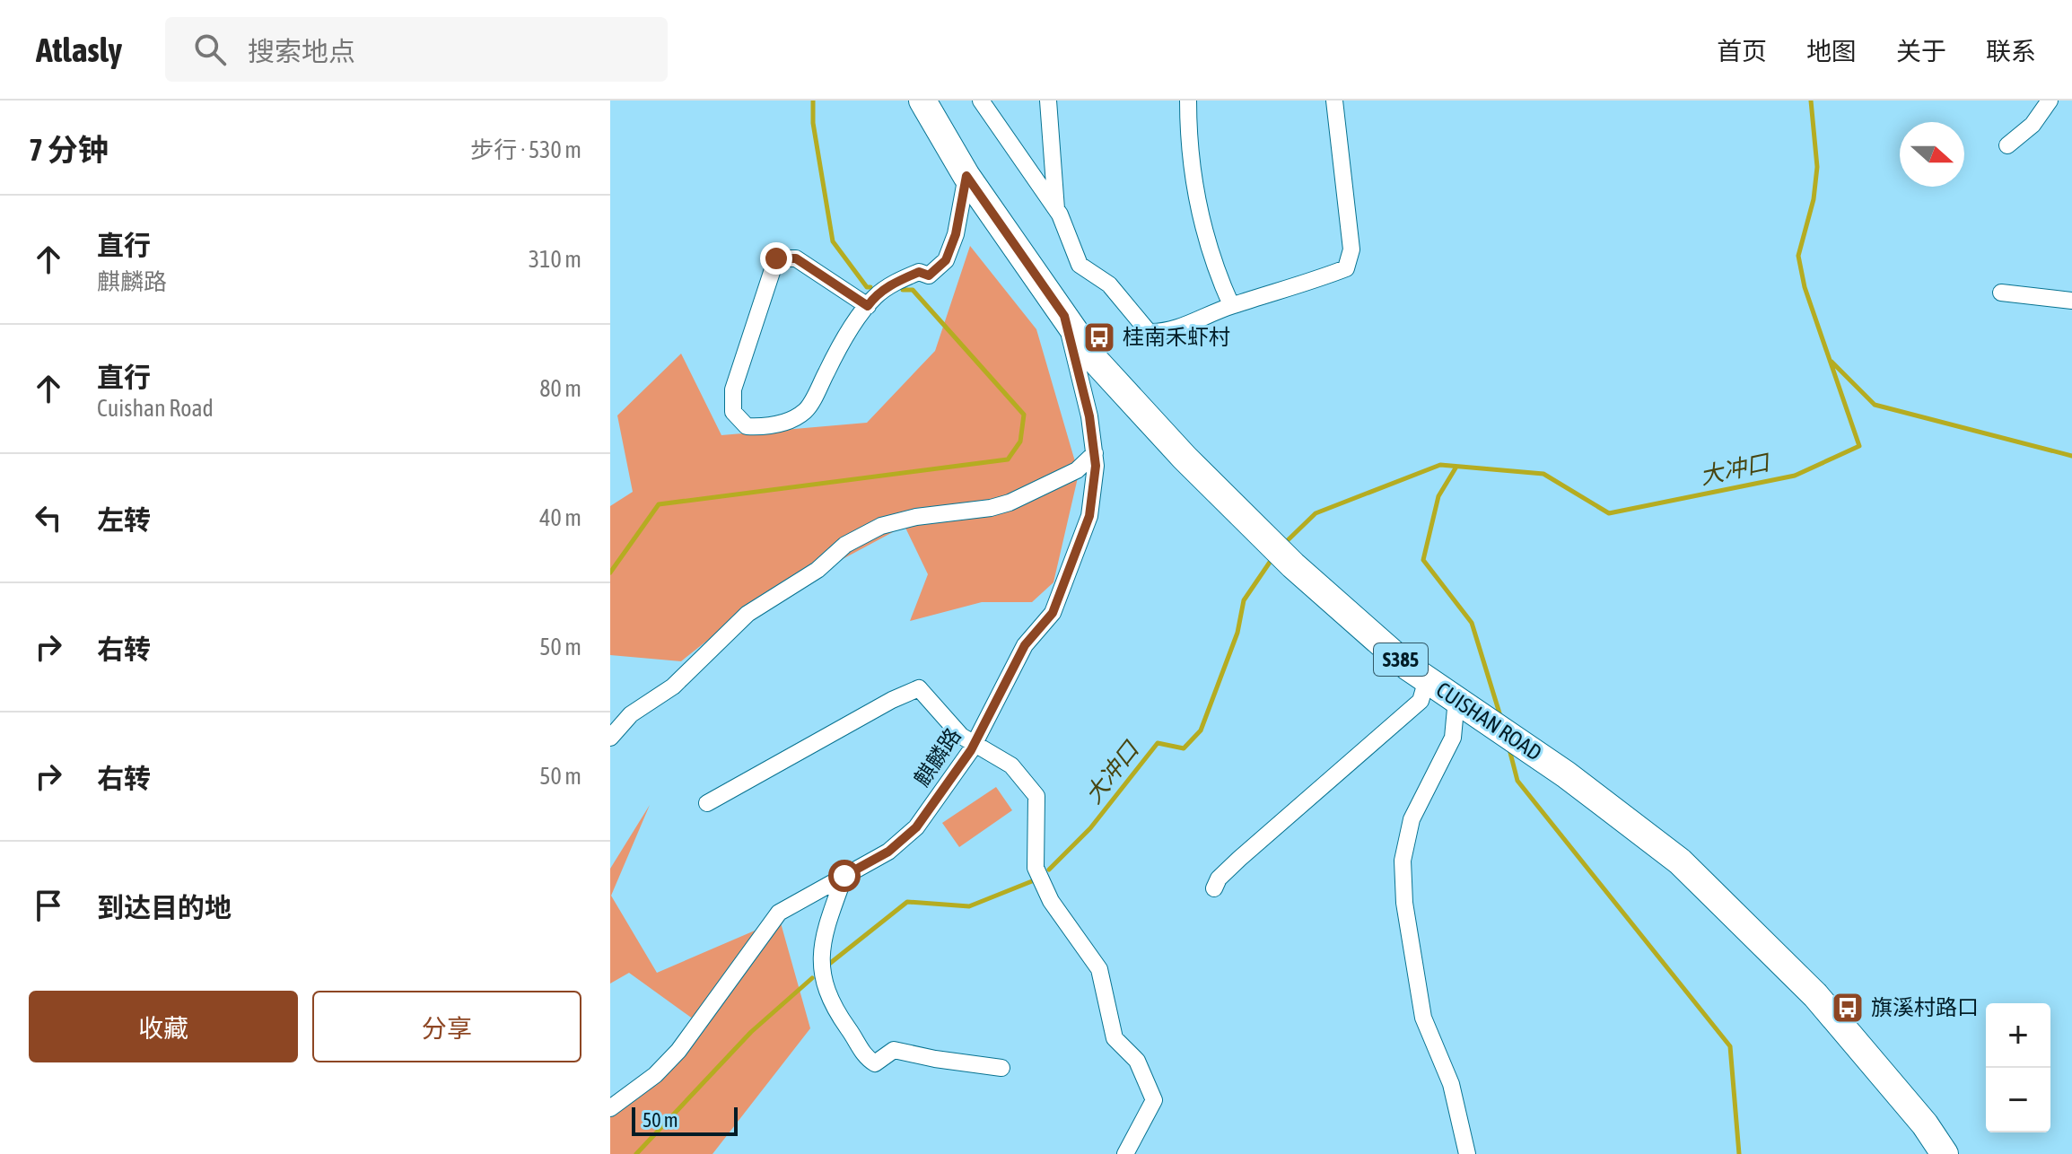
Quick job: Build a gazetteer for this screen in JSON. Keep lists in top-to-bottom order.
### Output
{
  "streets": {
    "main road": ["S385", "CUISHAN ROAD"],
    "street": ["麒麟路"]
  },
  "crossings": [
    ["CUISHAN ROAD", "麒麟路"]
  ],
  "water": ["大冲口"],
  "places": {
    "bus stop": ["桂南禾虾村", "旗溪村路口"]
  },
  "scale_bar": "50 m",
  "north": "right",
  "page": {
    "header": "Atlasly",
    "search": "搜索地点",
    "nav": [
      "首页",
      "地图",
      "关于",
      "联系"
    ],
    "heading": ["7 分钟", "步行 · 530 m"],
    "list": [
      ["直行", "麒麟路", "310 m"],
      ["直行", "Cuishan Road", "80 m"],
      ["左转", "40 m"],
      ["右转", "50 m"],
      ["右转", "50 m"],
      "到达目的地"
    ],
    "buttons": ["收藏", "分享"],
    "map_buttons": ["+", "−"],
    "scale": "50 m"
  }
}
